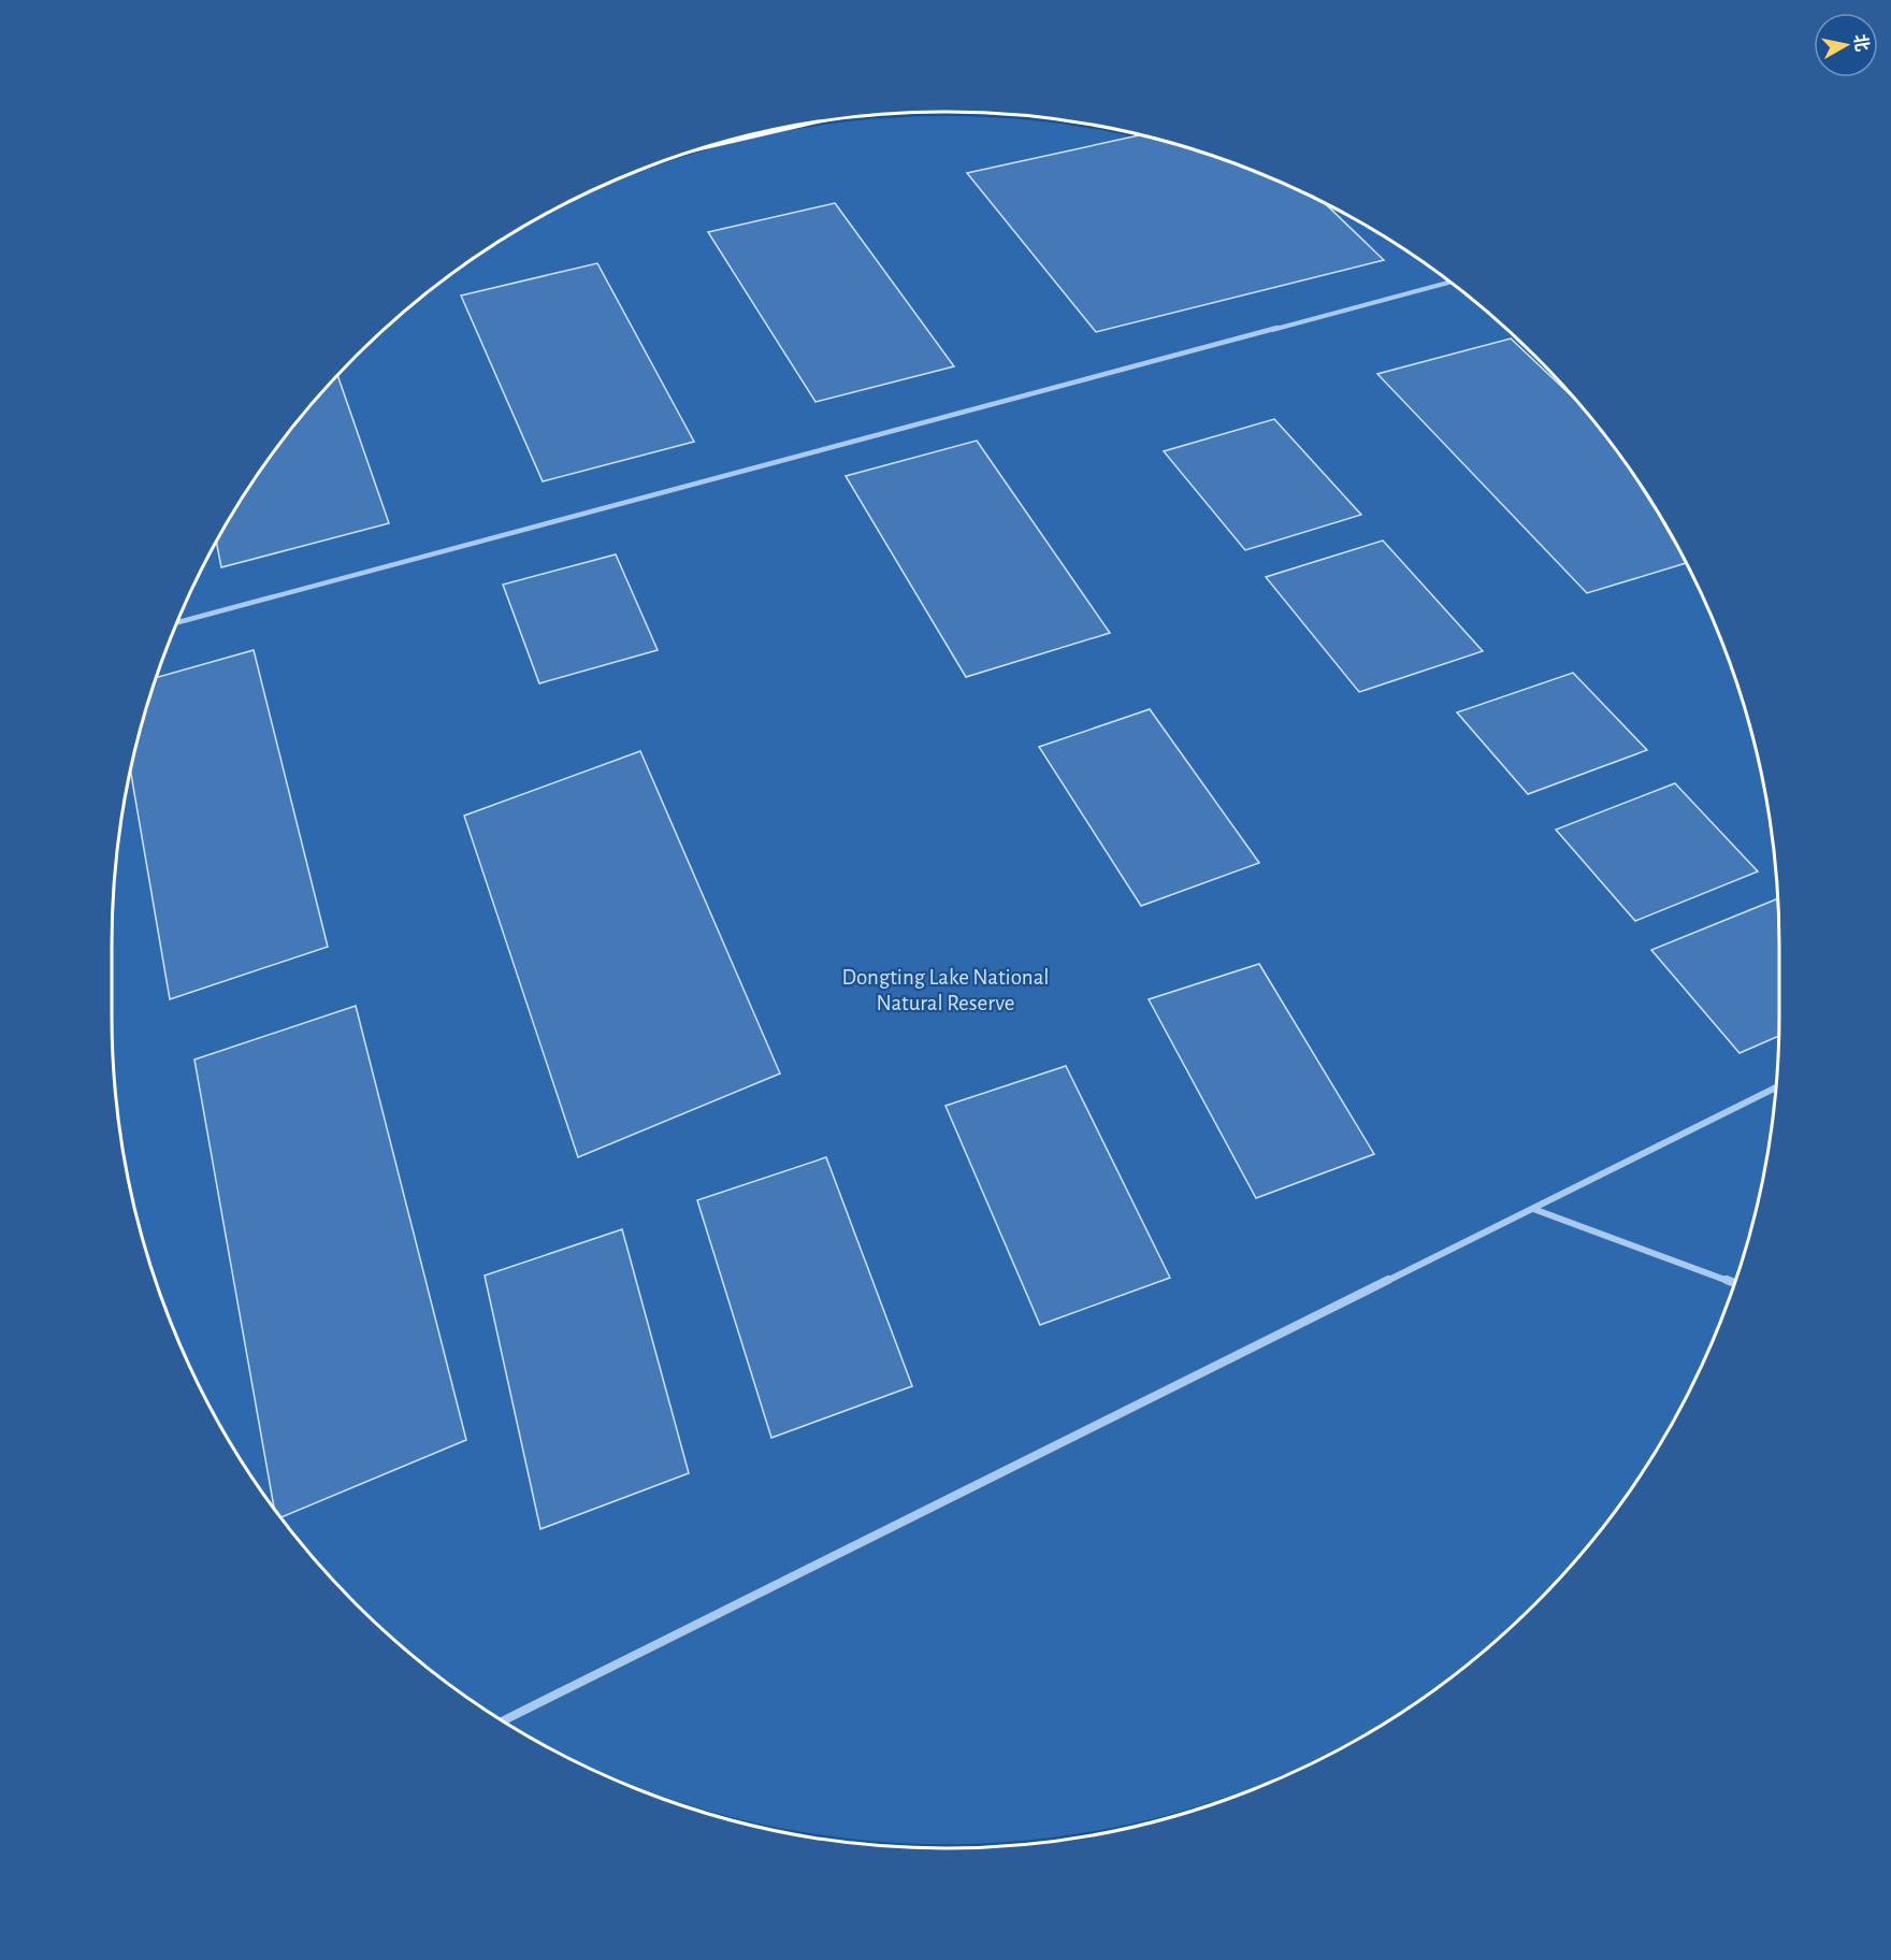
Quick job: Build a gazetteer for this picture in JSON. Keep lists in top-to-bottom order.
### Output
{
  "parks": ["Dongting Lake National Natural Reserve"],
  "north": "right"
}
